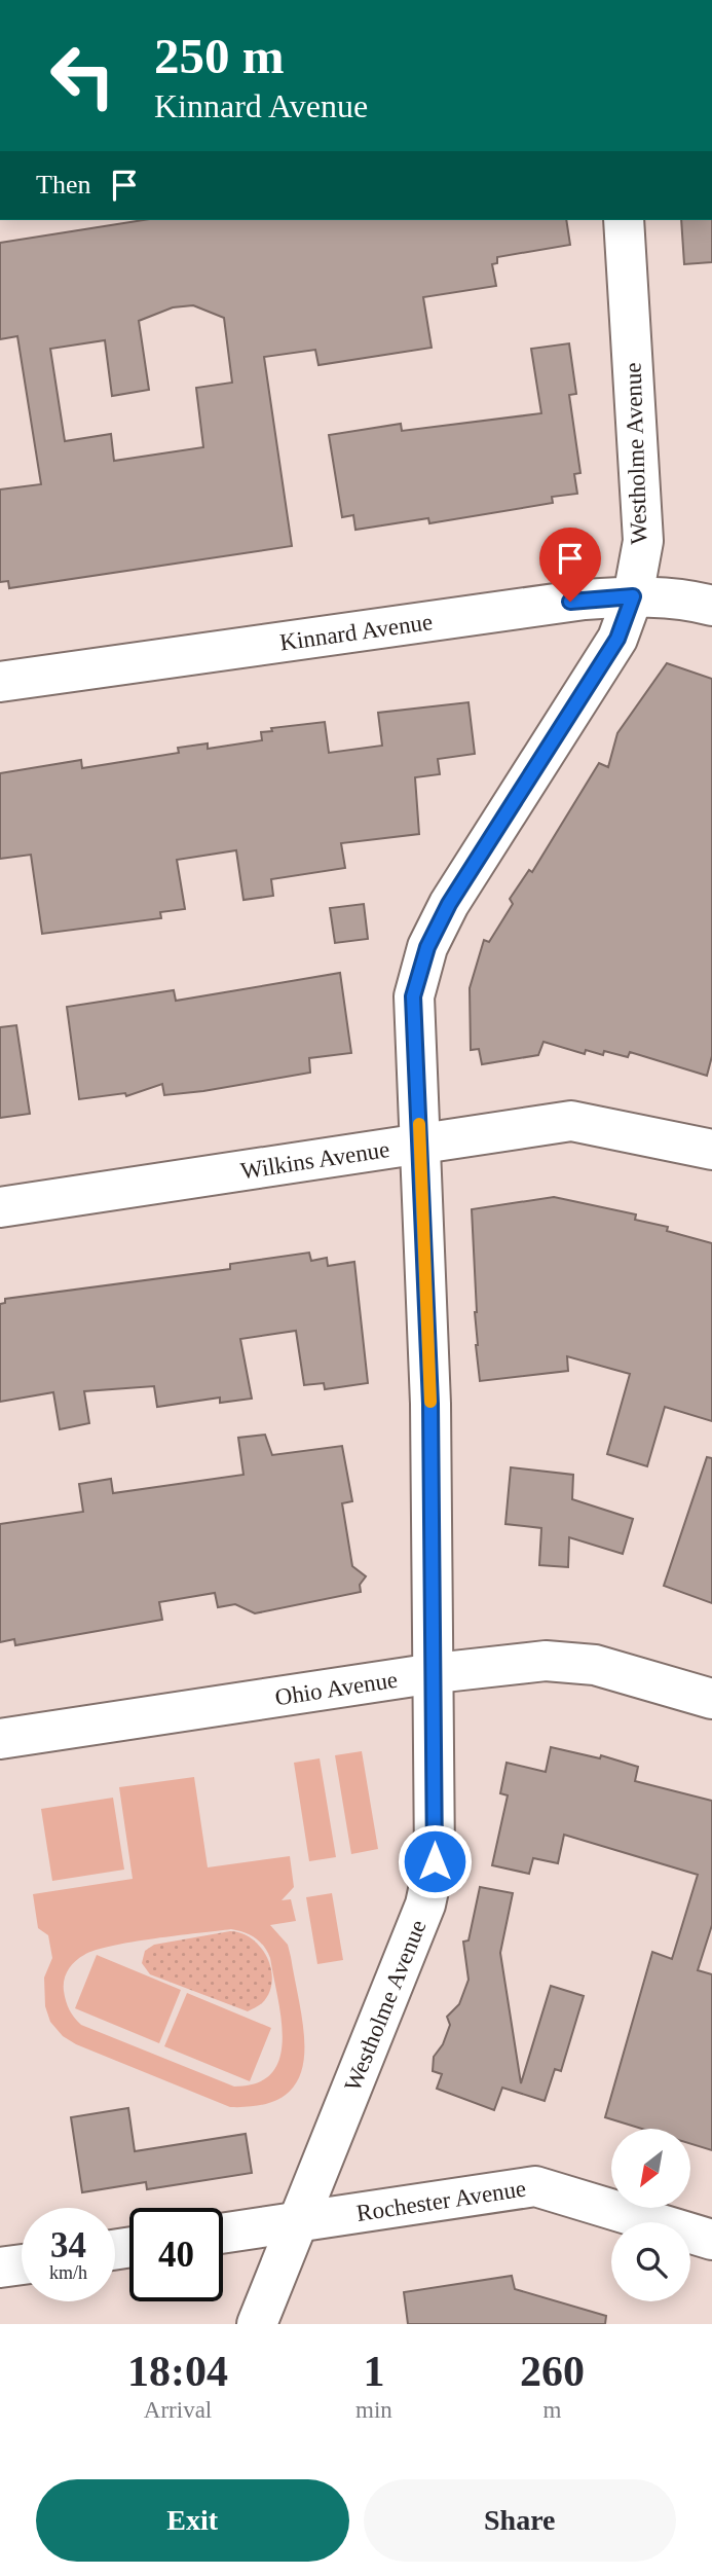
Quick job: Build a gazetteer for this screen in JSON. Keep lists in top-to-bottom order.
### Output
{
  "streets": {
    "street": [
      "Westholme Avenue",
      "Kinnard Avenue",
      "Wilkins Avenue",
      "Ohio Avenue",
      "Rochester Avenue"
    ]
  },
  "crossings": [
    ["Westholme Avenue", "Kinnard Avenue"],
    ["Westholme Avenue", "Wilkins Avenue"],
    ["Westholme Avenue", "Ohio Avenue"],
    ["Westholme Avenue", "Rochester Avenue"]
  ],
  "north": "bottom left",
  "page": {
    "turn": ["250 m", "Kinnard Avenue"],
    "then": "Then",
    "speed": "34 km/h",
    "limit": "40",
    "eta": [
      "18:04",
      "Arrival",
      "1",
      "min",
      "260",
      "m"
    ],
    "buttons": ["Exit", "Share"]
  }
}
